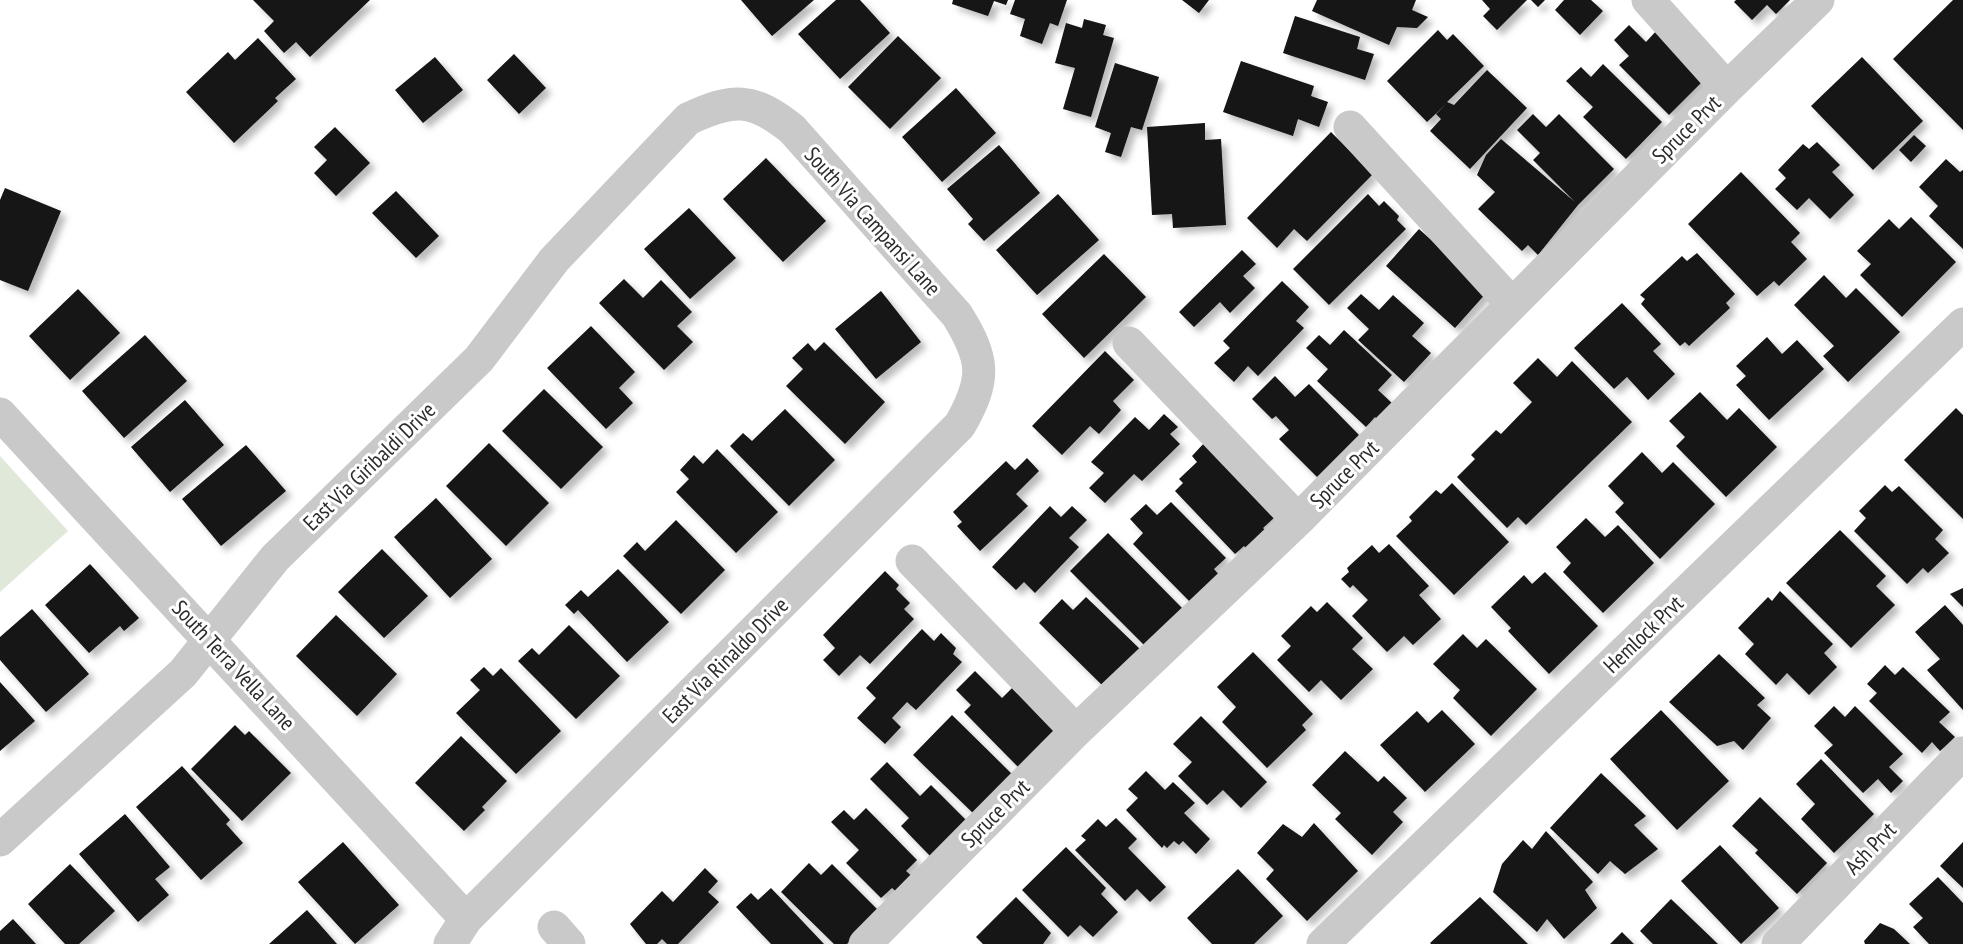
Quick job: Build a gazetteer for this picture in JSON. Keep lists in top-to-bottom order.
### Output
{
  "streets": {
    "street": [
      "Spruce Prvt",
      "South Via Campansi Lane",
      "East Via Giribaldi Drive",
      "Hemlock Prvt",
      "East Via Rinaldo Drive",
      "South Terra Vella Lane",
      "Ash Prvt"
    ]
  },
  "crossings": [
    ["South Via Campansi Lane", "East Via Giribaldi Drive"],
    ["South Via Campansi Lane", "East Via Rinaldo Drive"],
    ["East Via Giribaldi Drive", "South Terra Vella Lane"],
    ["East Via Rinaldo Drive", "South Terra Vella Lane"]
  ]
}
